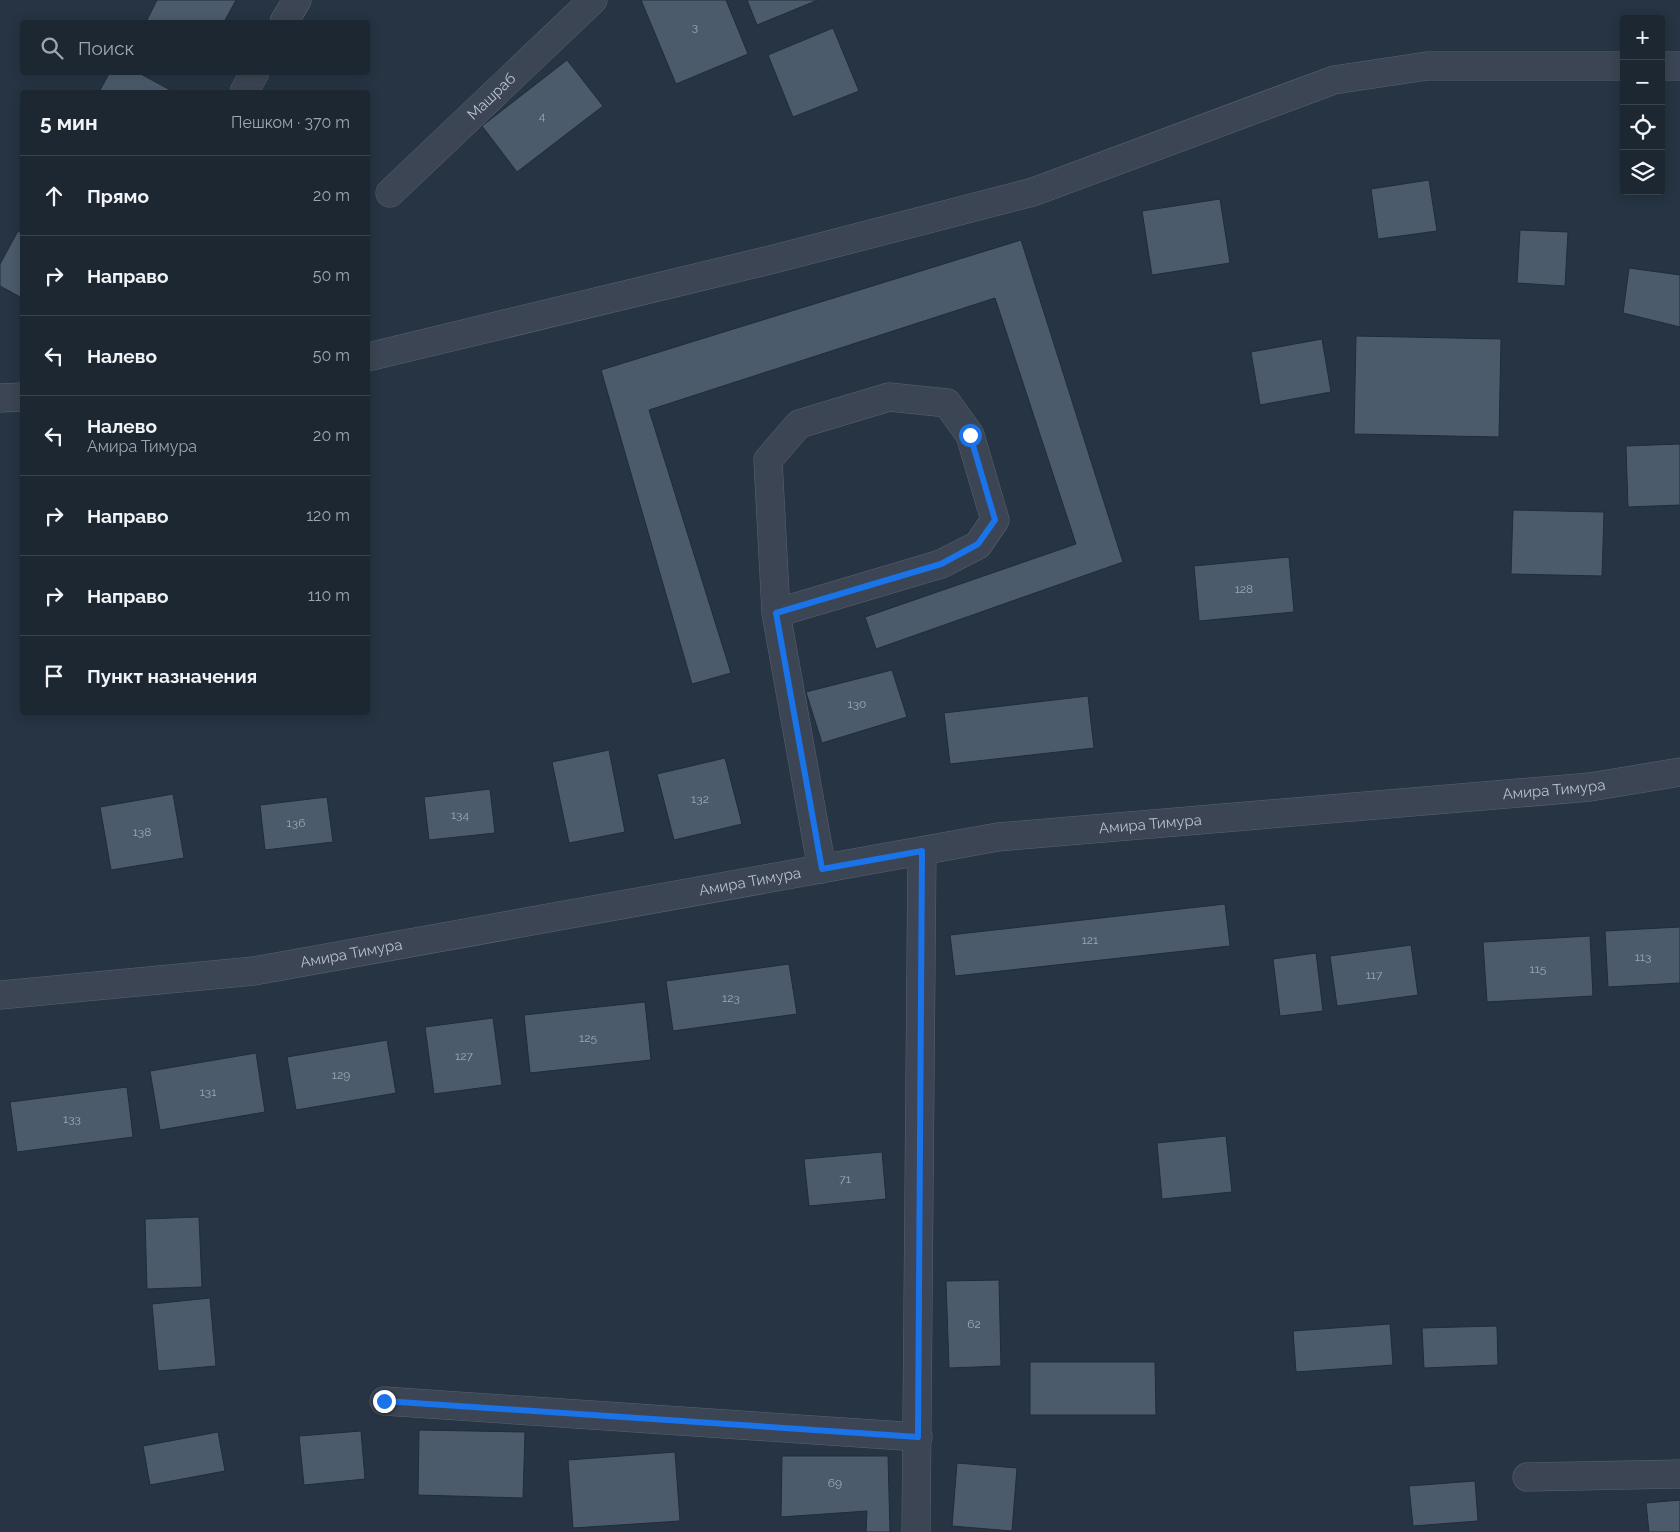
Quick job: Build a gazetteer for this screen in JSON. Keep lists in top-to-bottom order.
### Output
{
  "streets": {
    "street": ["Машраб", "Амира Тимура"]
  },
  "house_numbers": [
    "3",
    "4",
    "128",
    "130",
    "132",
    "134",
    "136",
    "138",
    "121",
    "113",
    "115",
    "117",
    "123",
    "125",
    "127",
    "129",
    "131",
    "133",
    "71",
    "62",
    "69"
  ],
  "page": {
    "map_buttons": ["+", "−"],
    "search": "Поиск",
    "heading": ["5 мин", "Пешком · 370 m"],
    "list": [
      ["Прямо", "20 m"],
      ["Направо", "50 m"],
      ["Налево", "50 m"],
      ["Налево", "Амира Тимура", "20 m"],
      ["Направо", "120 m"],
      ["Направо", "110 m"],
      "Пункт назначения"
    ]
  }
}
